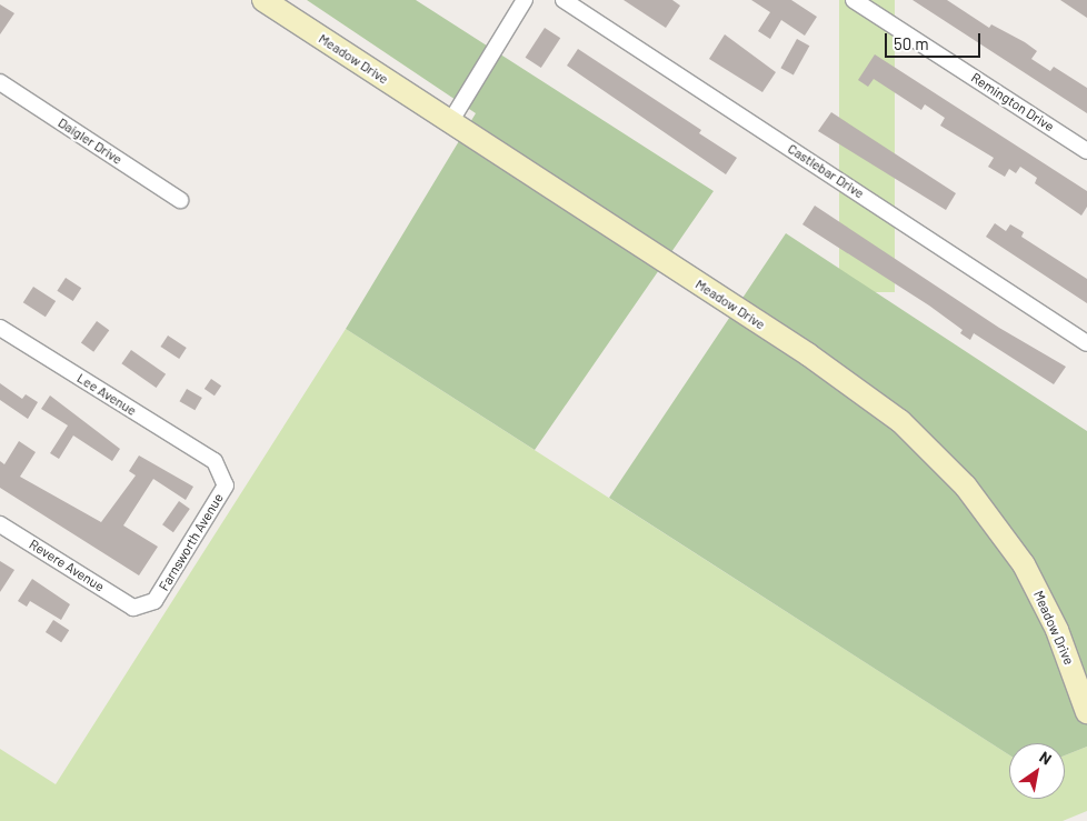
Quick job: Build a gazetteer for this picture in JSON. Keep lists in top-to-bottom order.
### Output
{
  "streets": {
    "street": [
      "Meadow Drive",
      "Remington Drive",
      "Daigler Drive",
      "Castlebar Drive",
      "Lee Avenue",
      "Farnsworth Avenue",
      "Revere Avenue"
    ]
  },
  "crossings": [
    ["Lee Avenue", "Farnsworth Avenue"],
    ["Farnsworth Avenue", "Revere Avenue"]
  ],
  "scale_bar": "50 m",
  "north": "top right"
}
